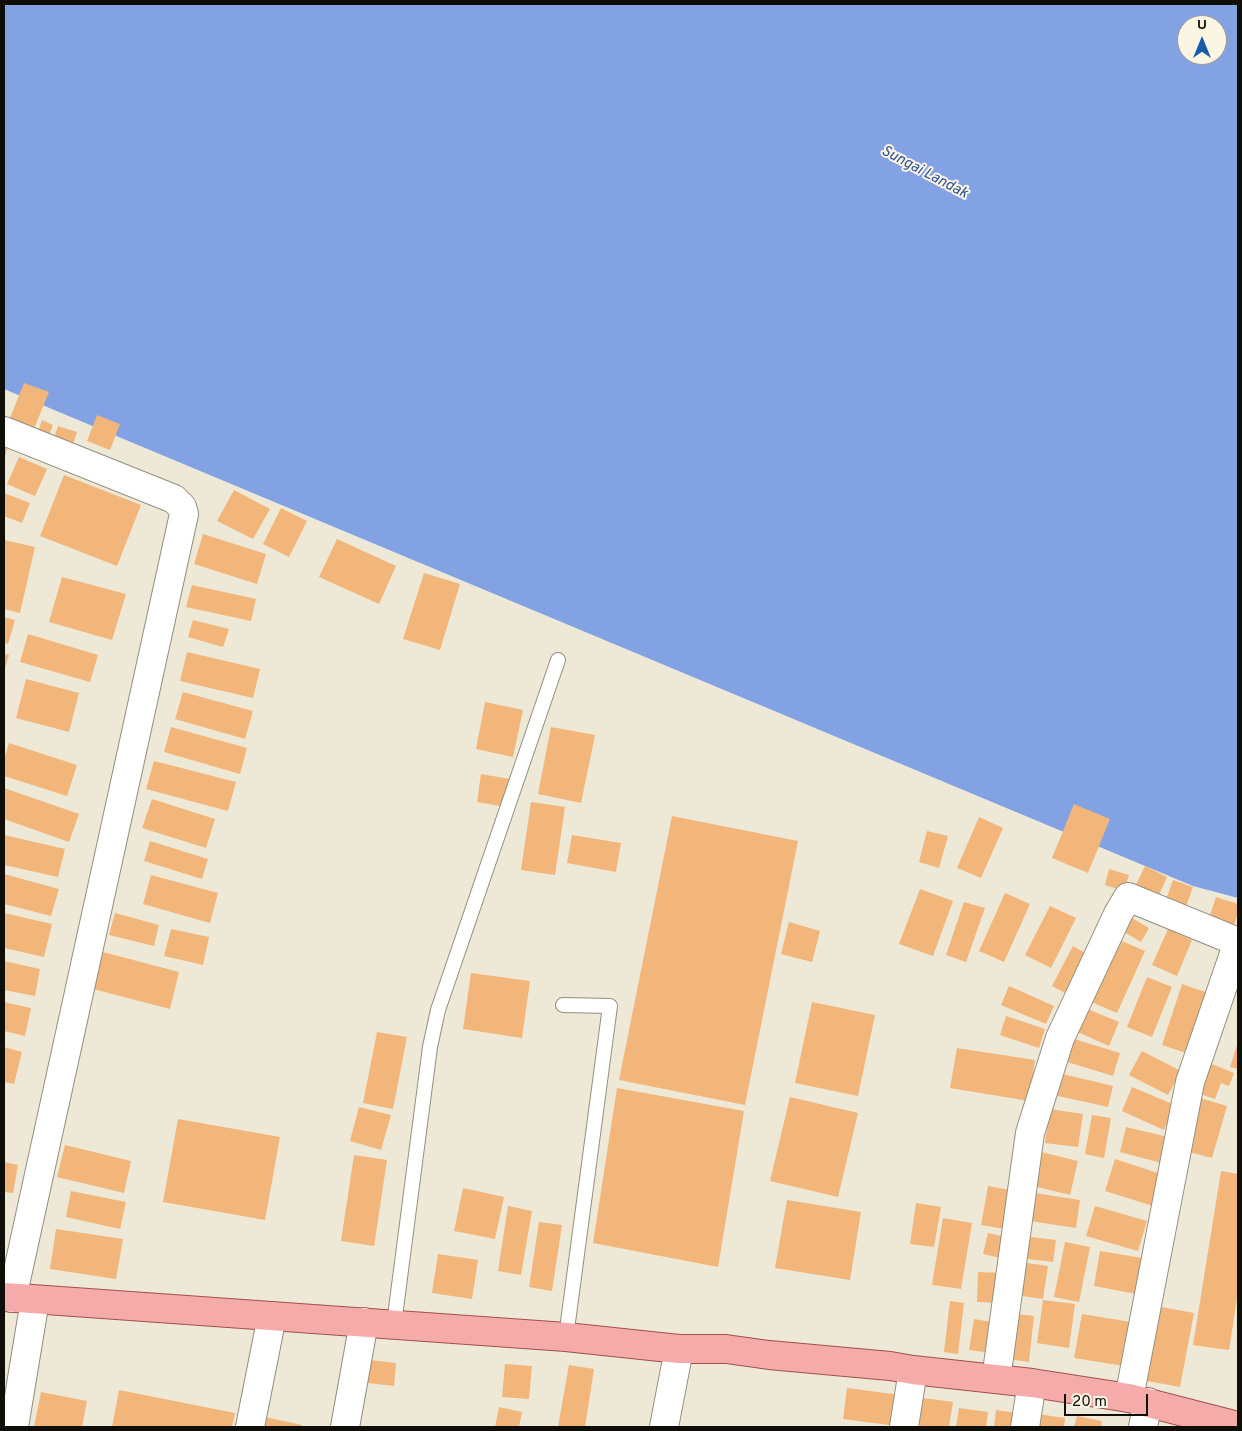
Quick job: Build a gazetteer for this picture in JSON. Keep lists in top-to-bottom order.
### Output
{
  "water": ["Sungai Landak"],
  "scale_bar": "20 m",
  "north": "top"
}
